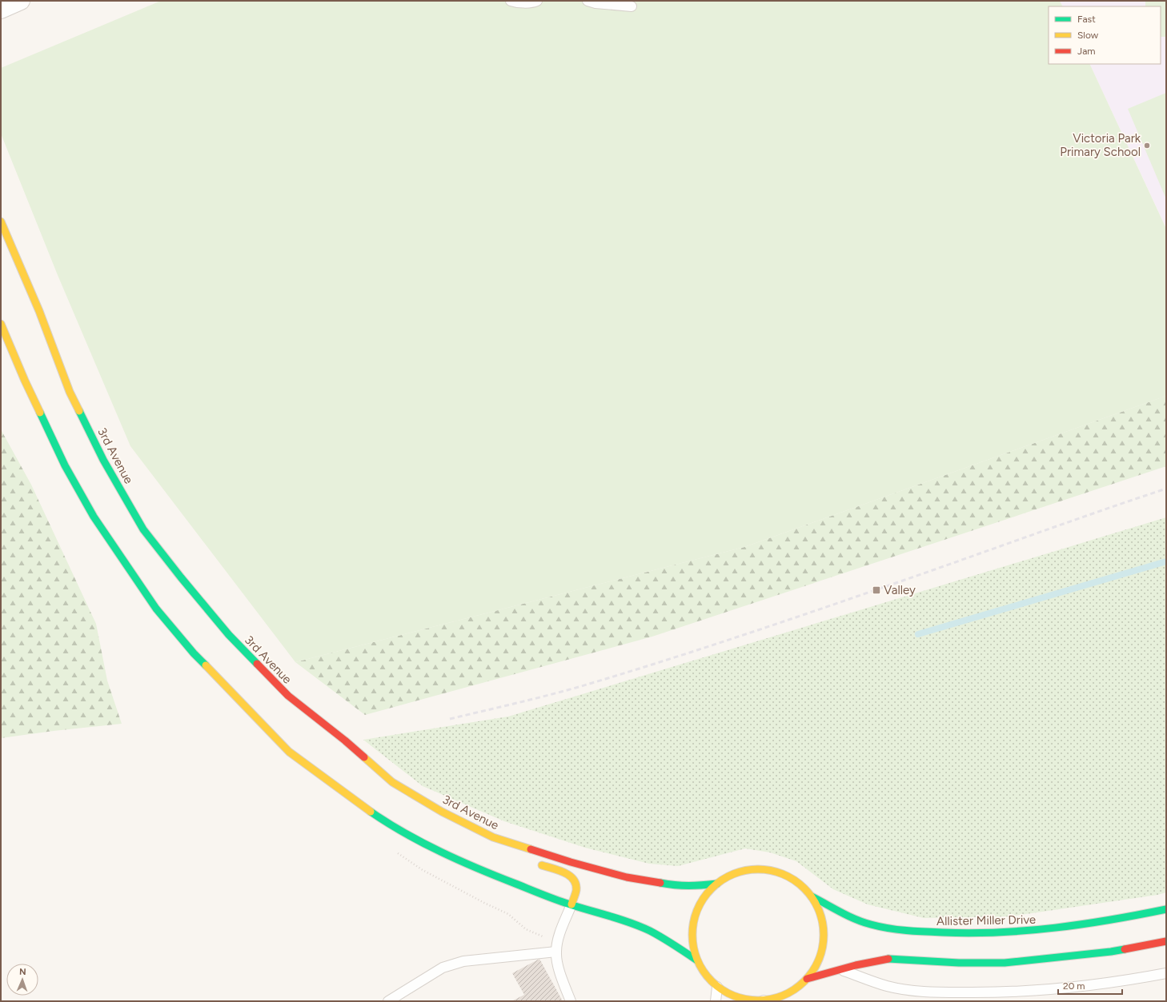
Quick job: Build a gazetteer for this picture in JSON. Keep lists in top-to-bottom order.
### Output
{
  "streets": {
    "street": ["3rd Avenue", "Allister Miller Drive"]
  },
  "places": {
    "other": ["Victoria Park Primary School"],
    "transit": ["Valley"]
  },
  "legend": ["Fast", "Slow", "Jam"],
  "scale_bar": "20 m",
  "north": "top"
}
